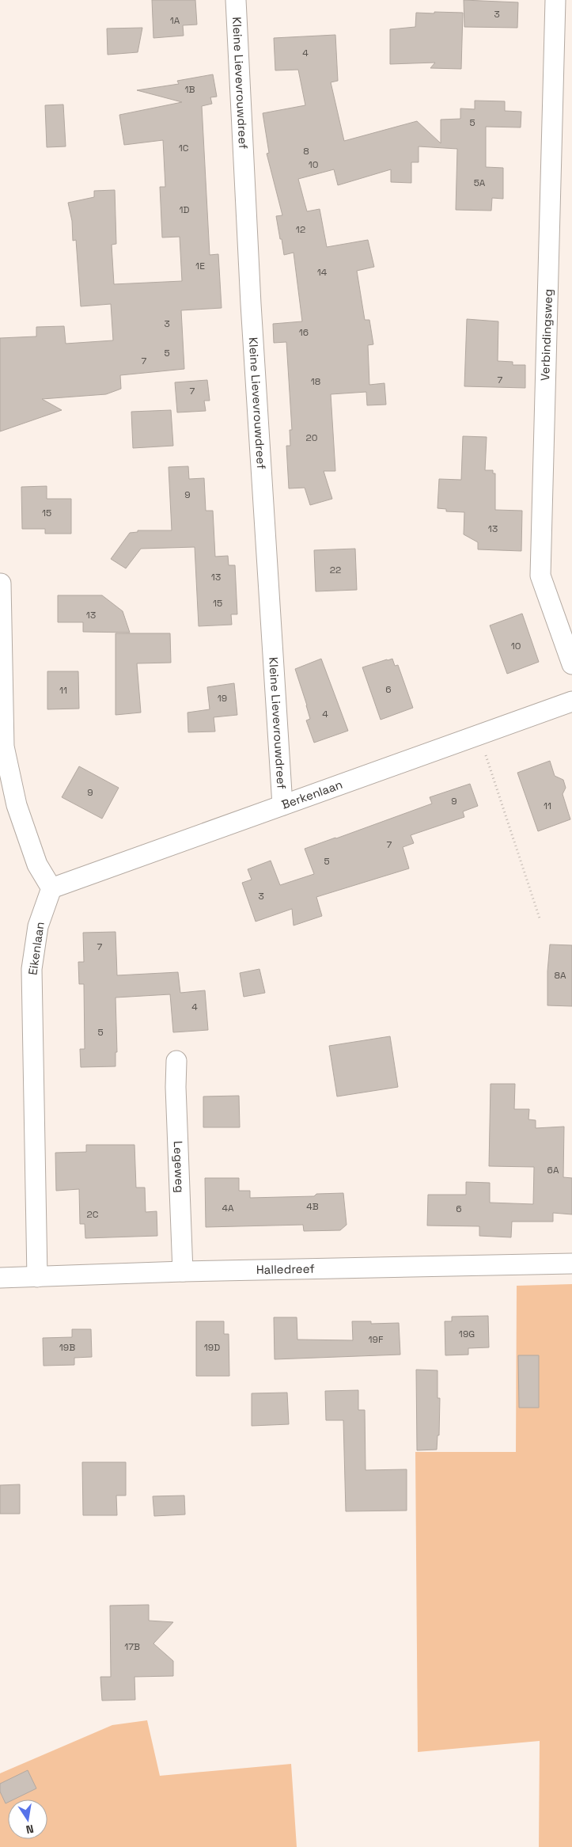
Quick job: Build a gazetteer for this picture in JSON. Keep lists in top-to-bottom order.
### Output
{
  "streets": {
    "street": [
      "Kleine Lievevrouwdreef",
      "Verbindingsweg",
      "Berkenlaan",
      "Eikenlaan",
      "Legeweg",
      "Halledreef"
    ]
  },
  "crossings": [
    ["Kleine Lievevrouwdreef", "Berkenlaan"],
    ["Berkenlaan", "Eikenlaan"],
    ["Eikenlaan", "Halledreef"],
    ["Legeweg", "Halledreef"]
  ],
  "house_numbers": [
    "3",
    "1A",
    "4",
    "1B",
    "5",
    "1C",
    "8",
    "10",
    "5A",
    "1D",
    "12",
    "1E",
    "14",
    "3",
    "16",
    "5",
    "7",
    "7",
    "18",
    "7",
    "20",
    "9",
    "15",
    "13",
    "22",
    "13",
    "15",
    "13",
    "10",
    "6",
    "11",
    "19",
    "4",
    "9",
    "9",
    "11",
    "7",
    "5",
    "3",
    "7",
    "8A",
    "4",
    "5",
    "6A",
    "4B",
    "4A",
    "6",
    "2C",
    "19G",
    "19F",
    "19B",
    "19D",
    "17B"
  ],
  "north": "bottom"
}
